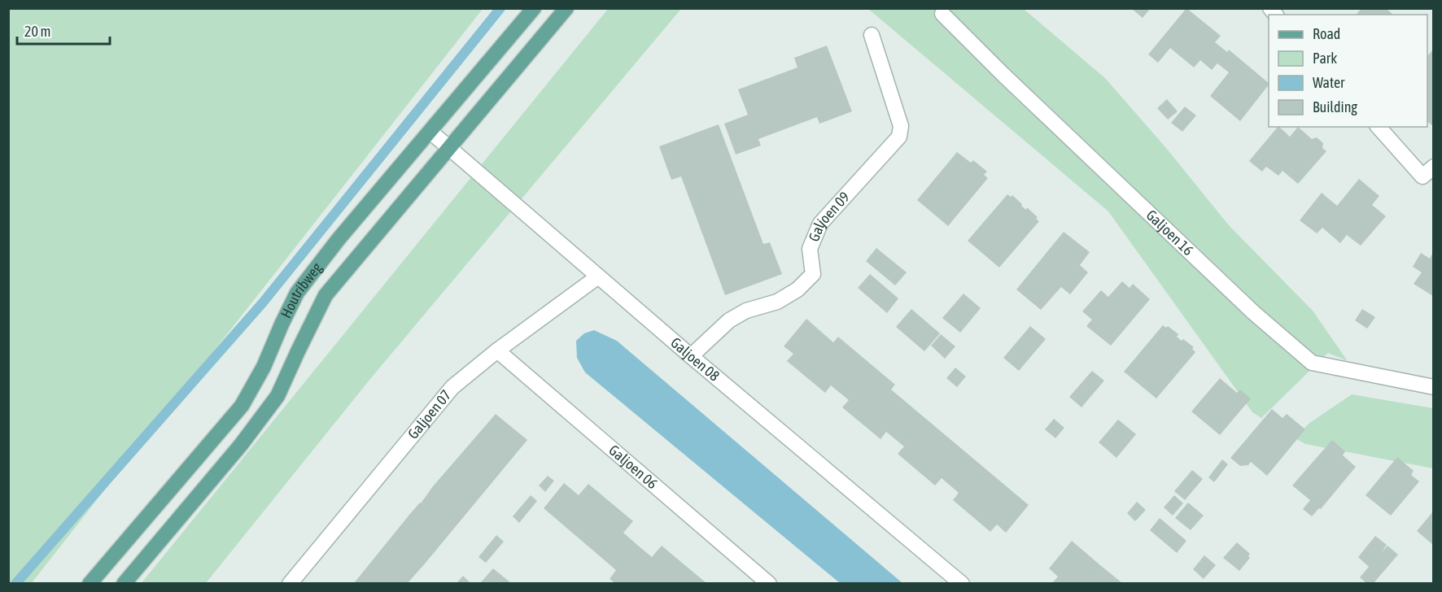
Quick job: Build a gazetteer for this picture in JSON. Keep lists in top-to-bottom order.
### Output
{
  "streets": {
    "main road": ["Houtribweg"],
    "street": [
      "Galjoen 09",
      "Galjoen 16",
      "Galjoen 08",
      "Galjoen 07",
      "Galjoen 06"
    ]
  },
  "crossings": [
    ["Galjoen 09", "Galjoen 08"],
    ["Houtribweg", "Galjoen 08"],
    ["Galjoen 08", "Galjoen 07"],
    ["Galjoen 07", "Galjoen 06"]
  ],
  "legend": [
    "Road",
    "Park",
    "Water",
    "Building"
  ],
  "scale_bar": "20 m"
}
